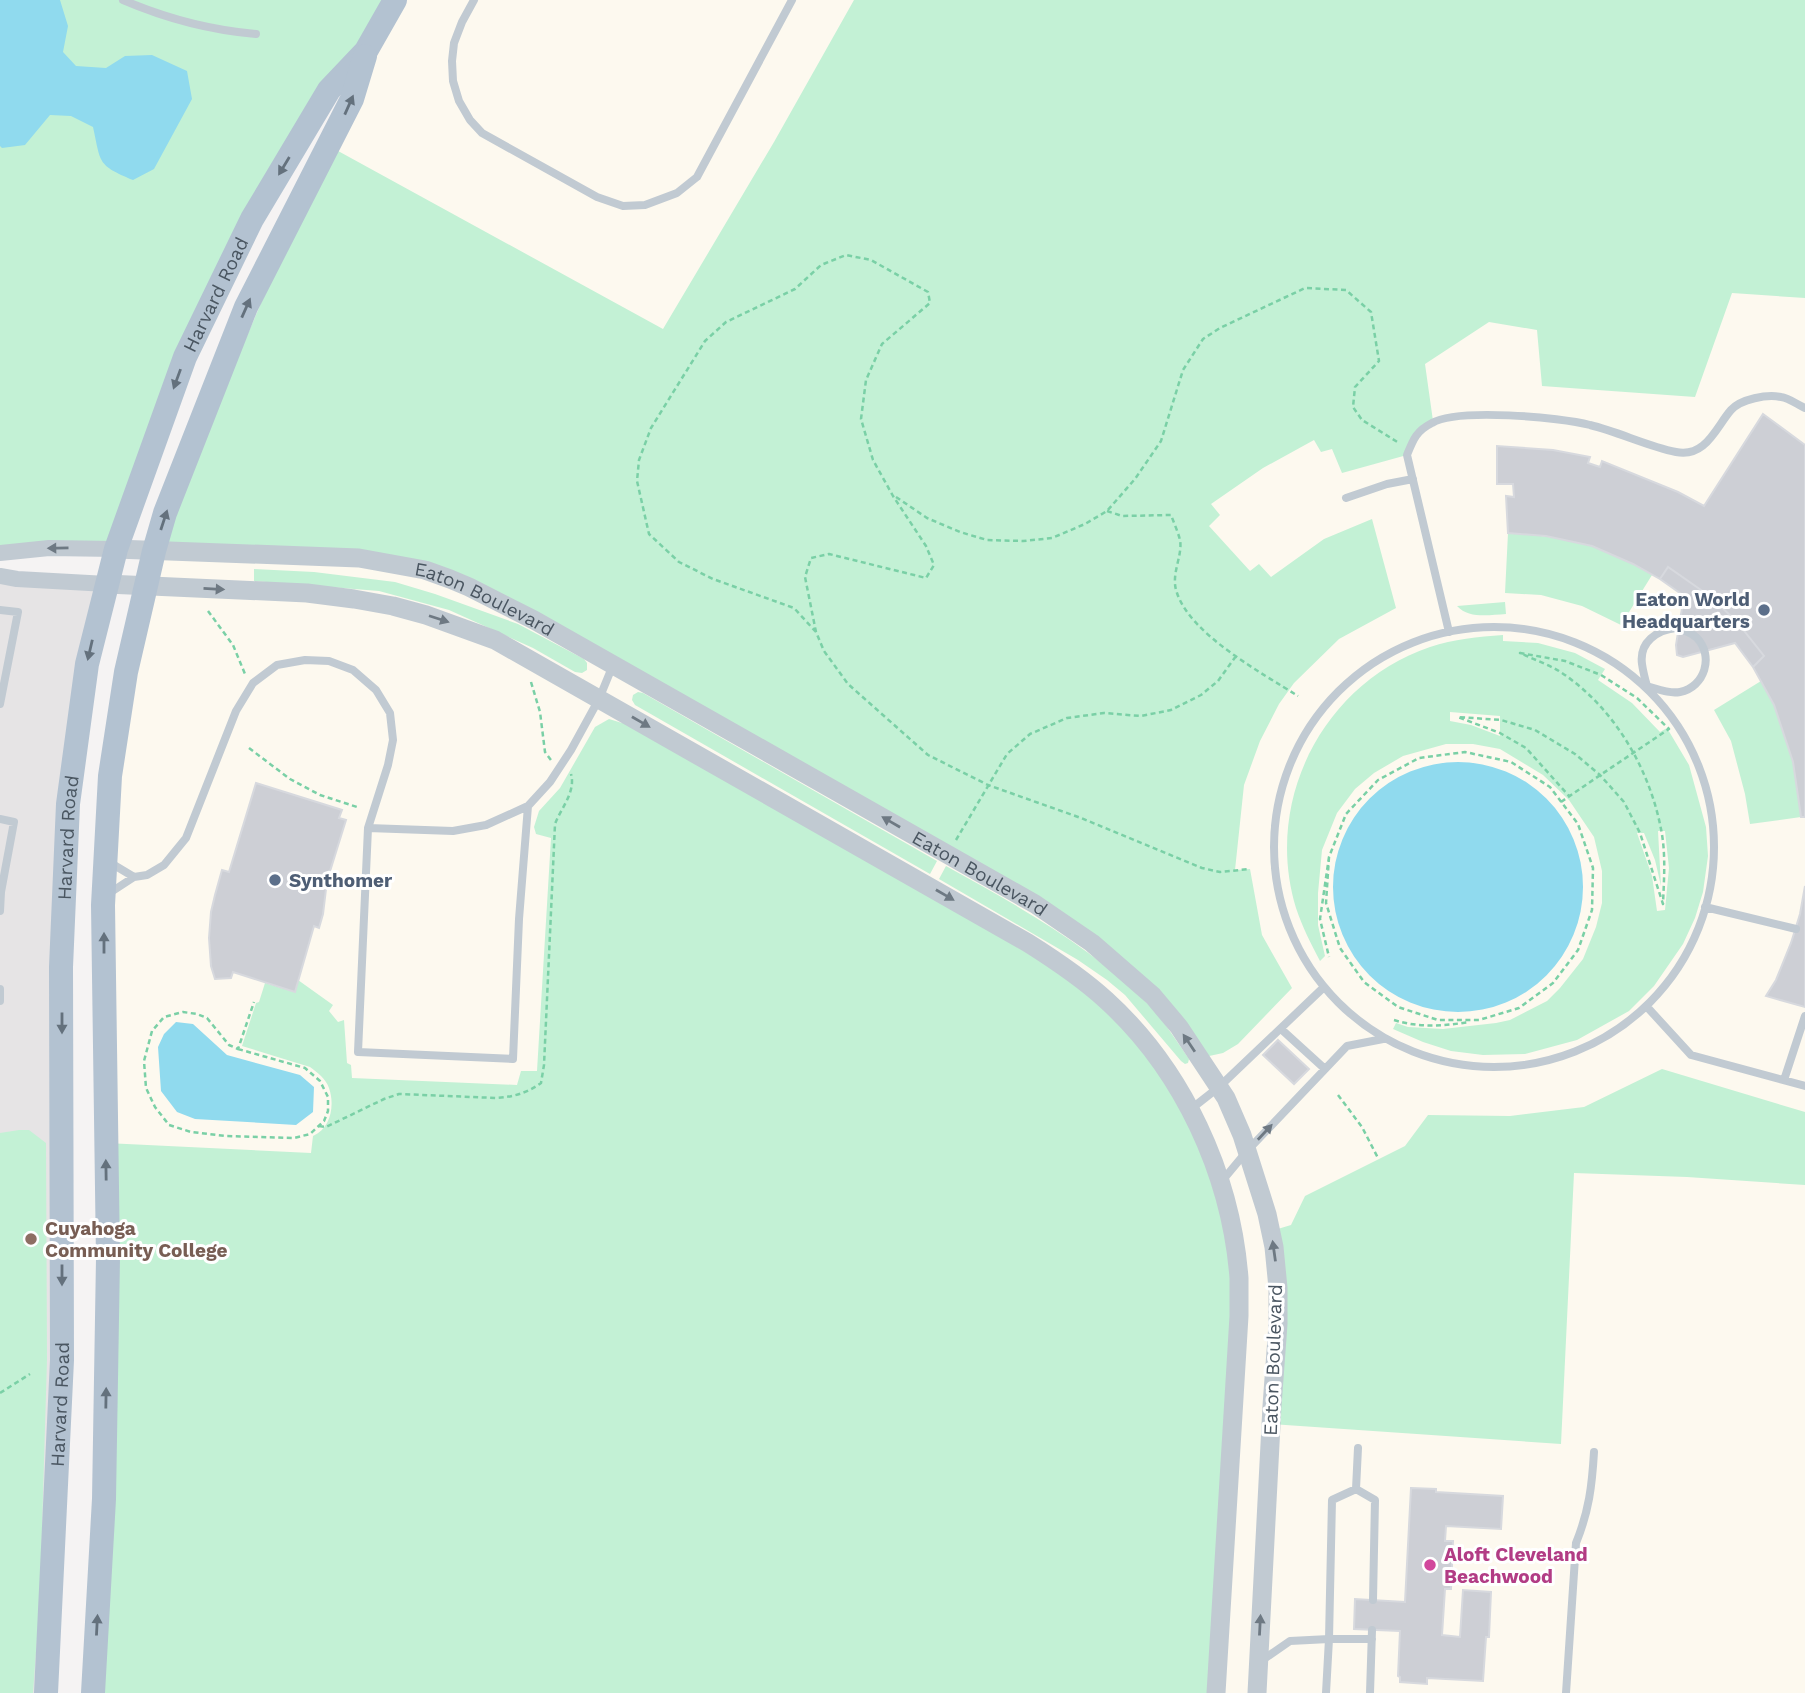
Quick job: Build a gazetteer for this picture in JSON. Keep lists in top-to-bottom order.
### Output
{
  "streets": {
    "main road": ["Harvard Road"],
    "street": ["Eaton Boulevard"]
  },
  "crossings": [
    ["Harvard Road", "Eaton Boulevard"]
  ],
  "places": [
    "Eaton World Headquarters",
    "Synthomer",
    "Cuyahoga Community College",
    "Aloft Cleveland Beachwood"
  ]
}
